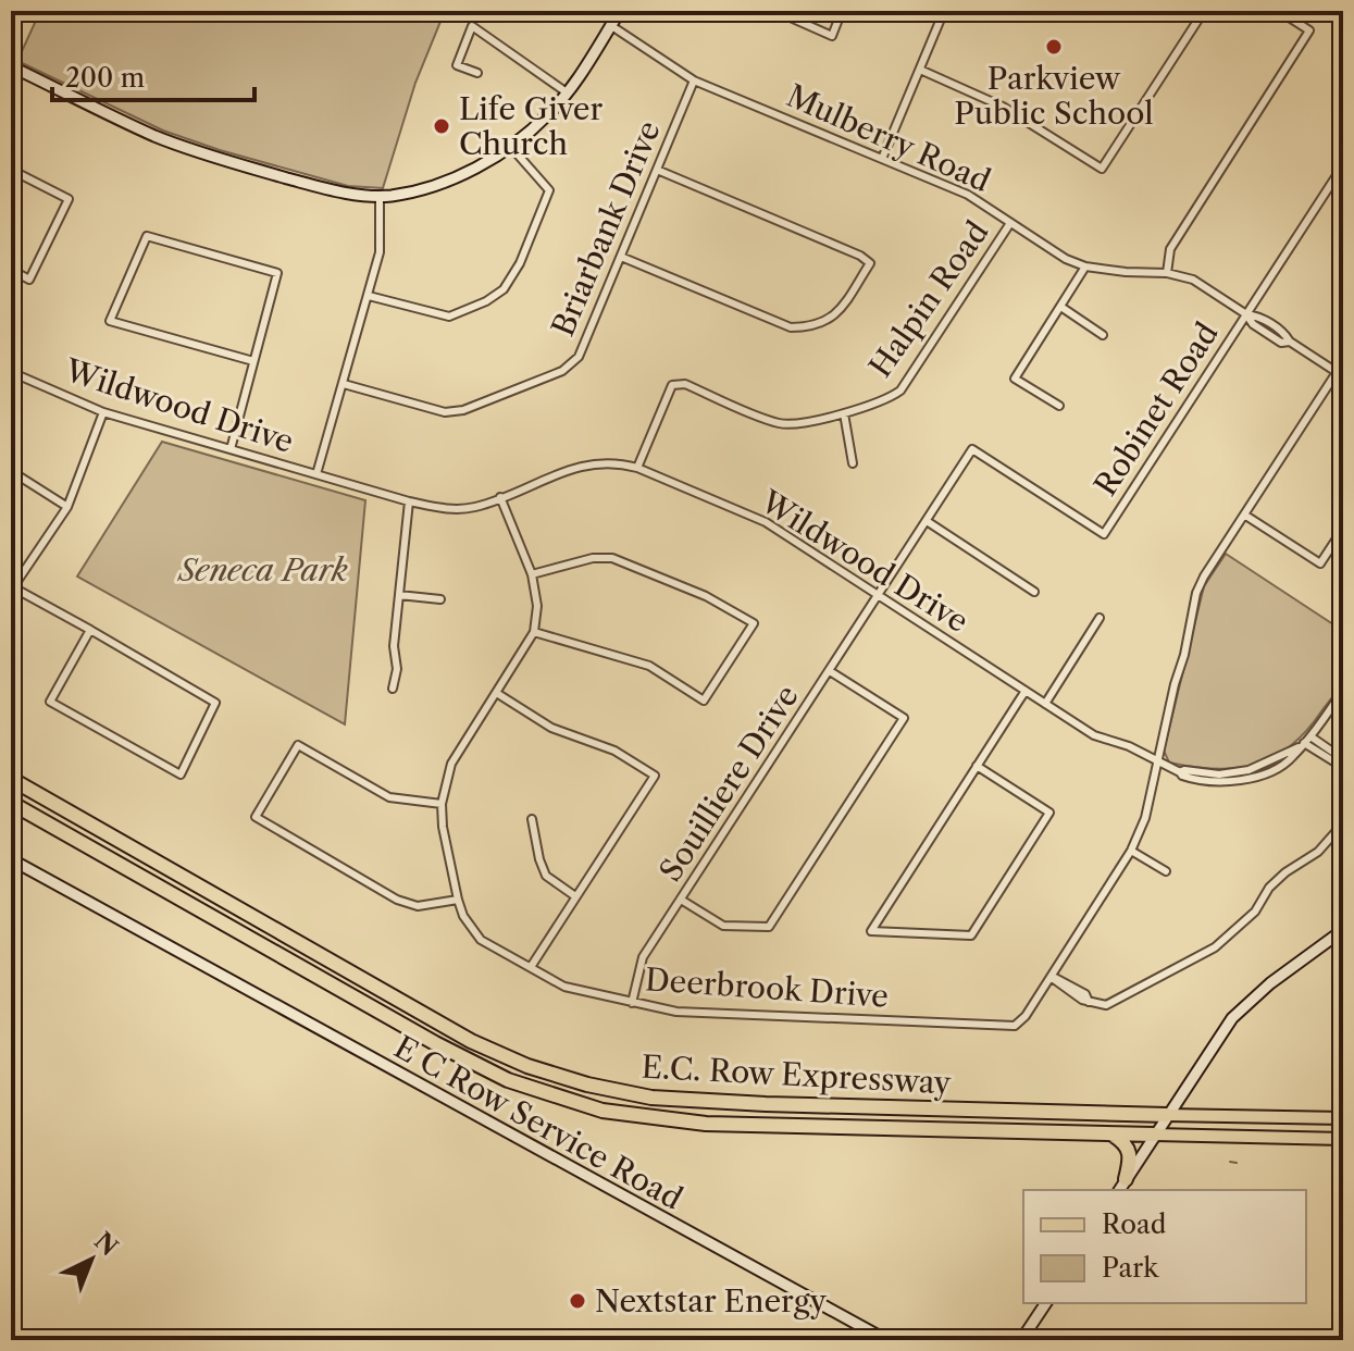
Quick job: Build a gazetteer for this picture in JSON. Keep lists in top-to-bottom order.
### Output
{
  "streets": {
    "highway": ["E.C. Row Expressway"],
    "street": [
      "Mulberry Road",
      "Briarbank Drive",
      "Halpin Road",
      "Wildwood Drive",
      "Robinet Road",
      "Souilliere Drive",
      "Deerbrook Drive",
      "E C Row Service Road"
    ]
  },
  "crossings": [
    ["Mulberry Road", "Briarbank Drive"],
    ["Mulberry Road", "Halpin Road"],
    ["Mulberry Road", "Robinet Road"],
    ["Halpin Road", "Wildwood Drive"],
    ["Wildwood Drive", "Robinet Road"],
    ["Wildwood Drive", "Souilliere Drive"],
    ["Wildwood Drive", "Deerbrook Drive"],
    ["Robinet Road", "Souilliere Drive"],
    ["Souilliere Drive", "Deerbrook Drive"]
  ],
  "parks": ["Seneca Park"],
  "places": ["Parkview Public School", "Life Giver Church", "Nextstar Energy"],
  "legend": ["Road", "Park"],
  "scale_bar": "200 m",
  "north": "top right"
}
